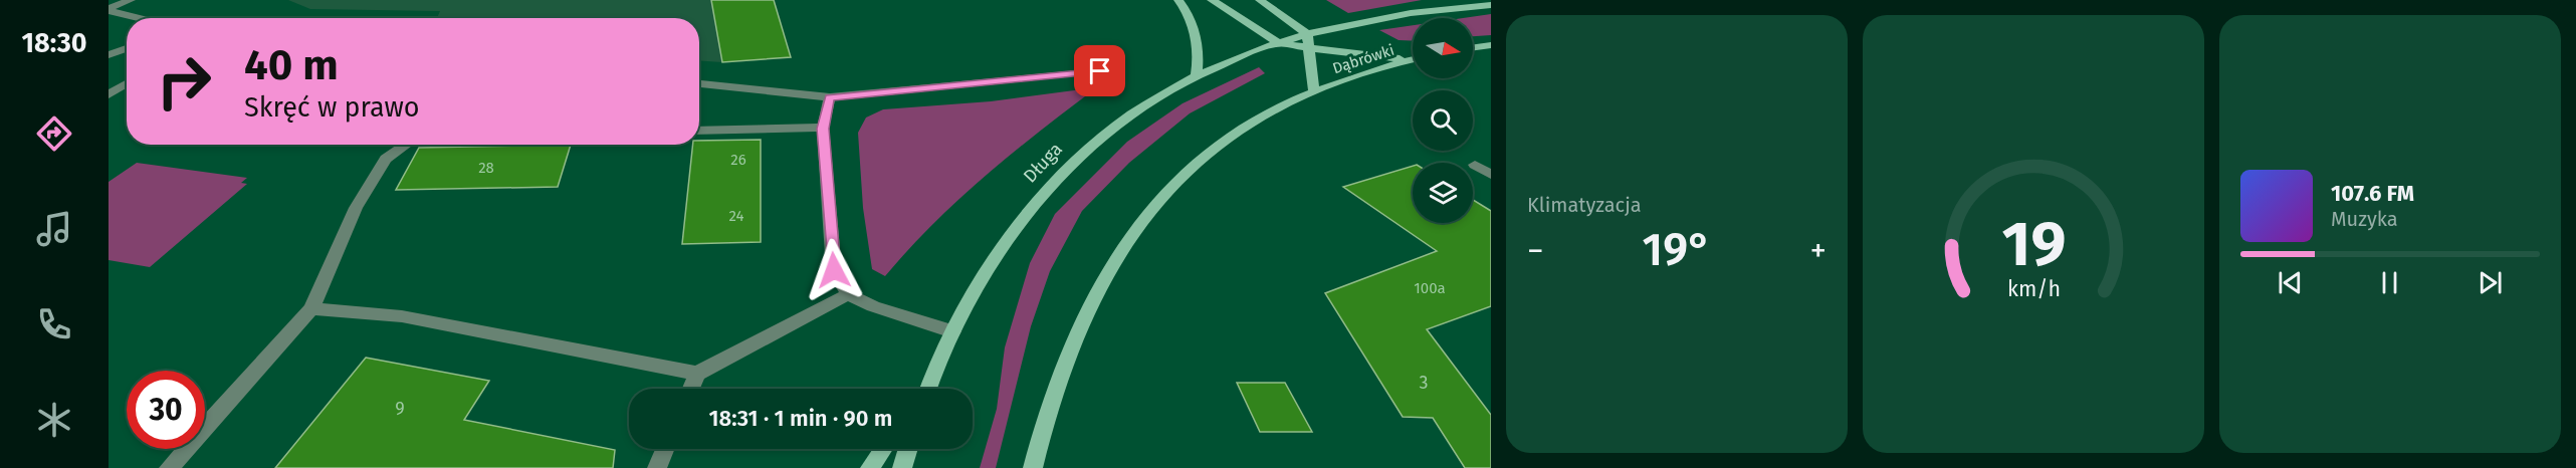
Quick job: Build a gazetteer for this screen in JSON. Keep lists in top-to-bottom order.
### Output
{
  "streets": {
    "main road": ["Dąbrówki", "Długa"]
  },
  "crossings": [
    ["Dąbrówki", "Długa"]
  ],
  "house_numbers": [
    "26",
    "28",
    "24",
    "100a",
    "3",
    "9"
  ],
  "north": "right",
  "page": {
    "tabs": "18:30",
    "tile": "Klimatyzacja",
    "turn": ["40 m", "Skręć w prawo"],
    "song": ["107.6 FM", "Muzyka"],
    "heat": ["−", "19°", "+"],
    "limit": "30",
    "trip": "18:31 · 1 min · 90 m",
    "gauge": ["19", "km/h"]
  }
}
